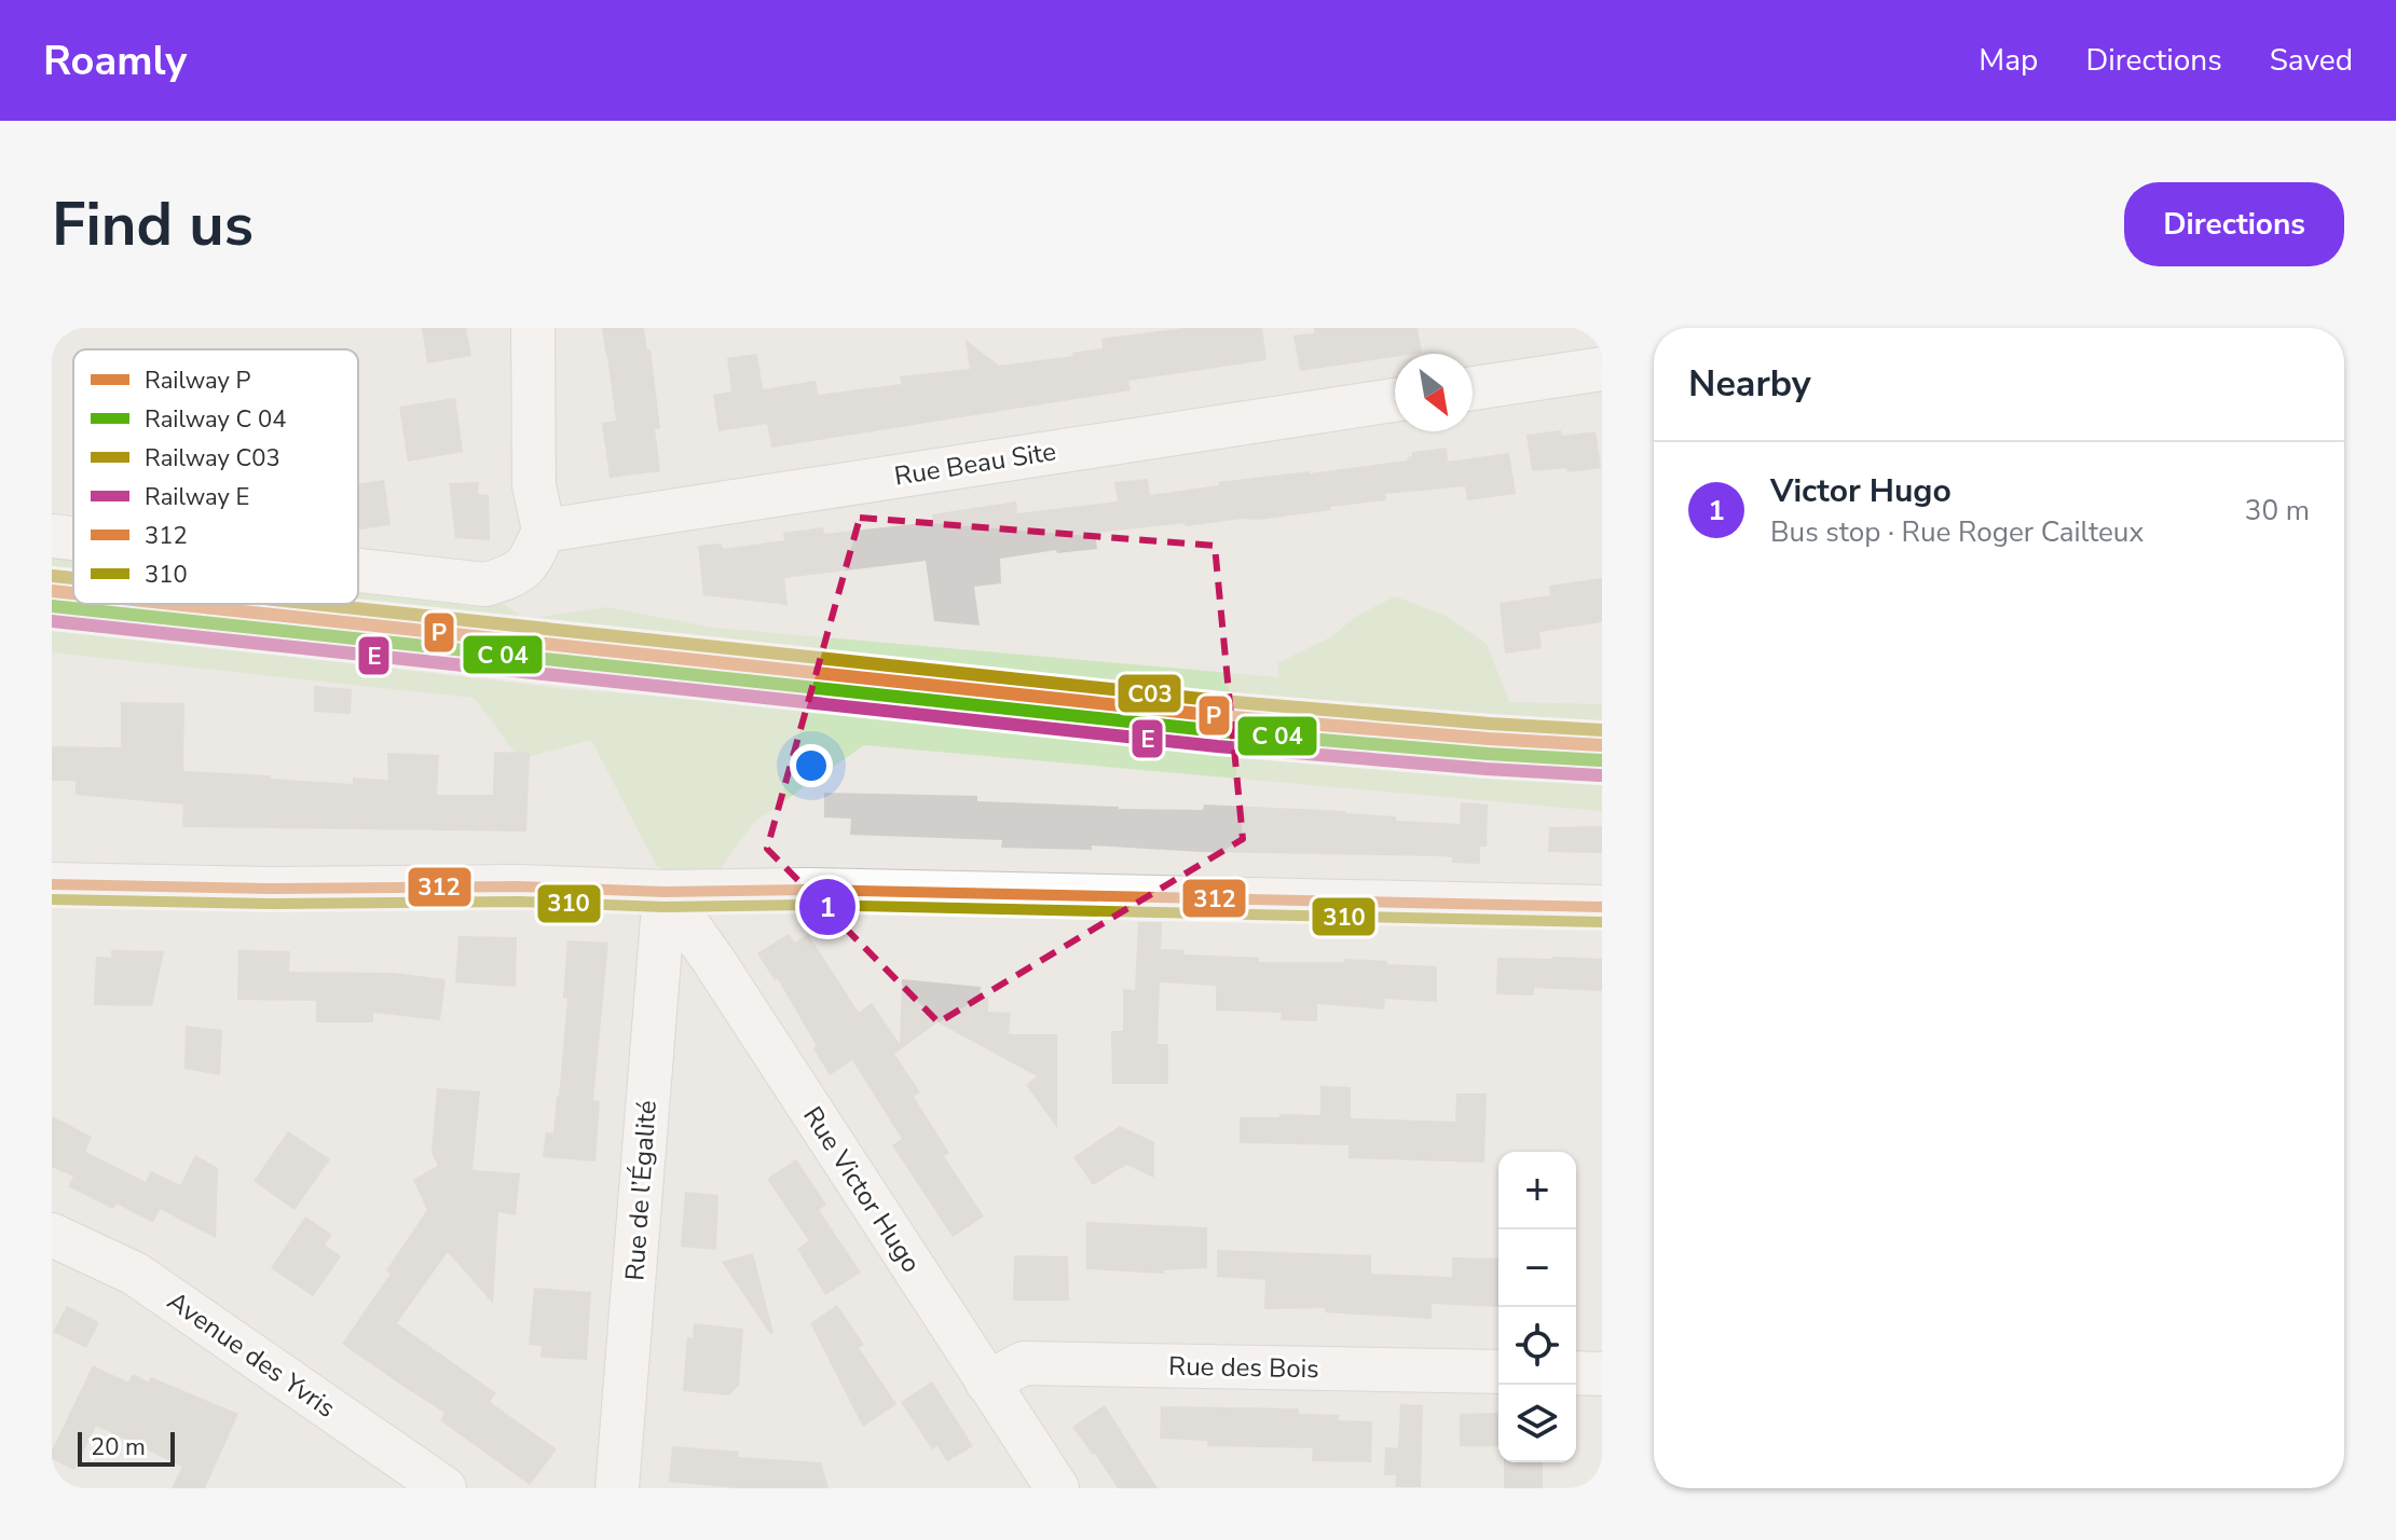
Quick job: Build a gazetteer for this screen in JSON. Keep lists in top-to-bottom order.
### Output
{
  "streets": {
    "street": [
      "Rue Beau Site",
      "Rue Victor Hugo",
      "Rue de l’Égalité",
      "Avenue des Yvris",
      "Rue des Bois"
    ]
  },
  "crossings": [
    ["Rue Victor Hugo", "Rue de l’Égalité"],
    ["Rue Victor Hugo", "Rue des Bois"]
  ],
  "lines": [
    "rail line C03",
    "rail line P",
    "rail line E",
    "transit line 312",
    "transit line 310"
  ],
  "legend": [
    "Railway P",
    "Railway C 04",
    "Railway C03",
    "Railway E",
    "312",
    "310"
  ],
  "scale_bar": "20 m",
  "north": "bottom right",
  "page": {
    "header": "Roamly",
    "nav": ["Map", "Directions", "Saved"],
    "buttons": "Directions",
    "title": "Find us",
    "heading": "Nearby",
    "list": [
      {
        "mark": "1",
        "name": "Victor Hugo",
        "note": "Bus stop · Rue Roger Cailteux",
        "value": "30 m"
      }
    ],
    "pins": "1",
    "map_buttons": ["+", "−"],
    "scale": "20 m"
  }
}
